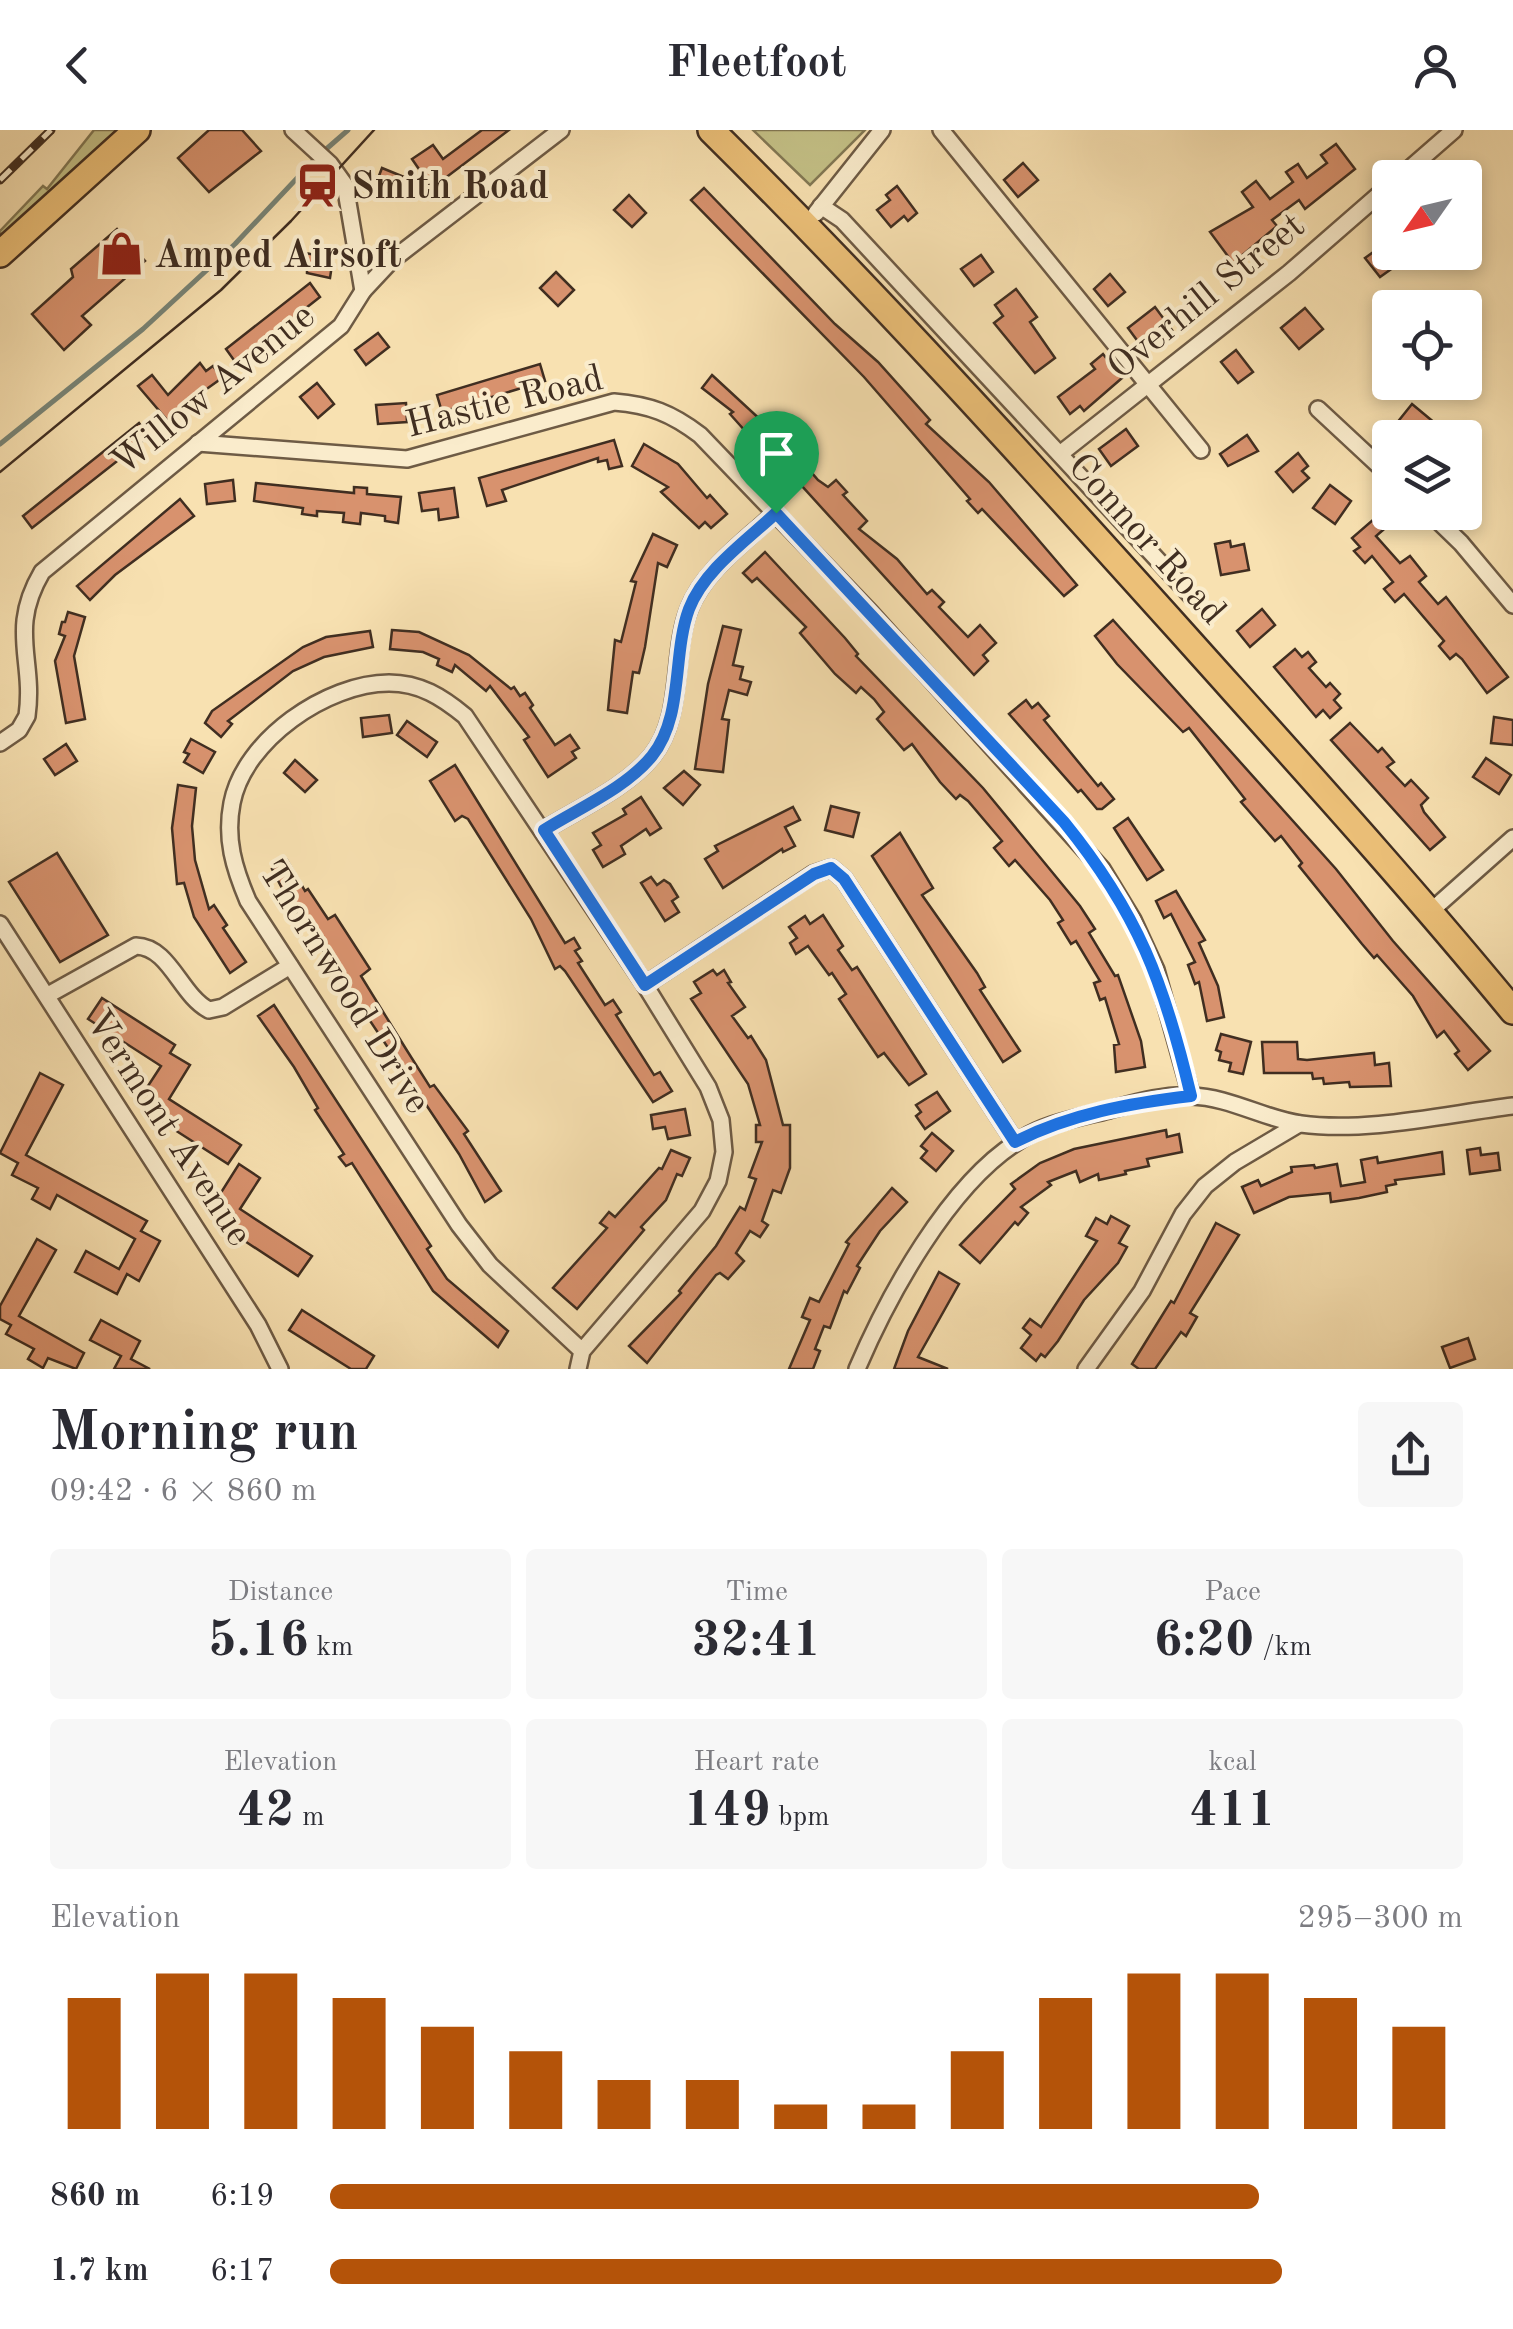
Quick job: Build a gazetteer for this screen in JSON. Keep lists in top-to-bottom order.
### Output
{
  "streets": {
    "main road": ["Connor Road"],
    "street": [
      "Overhill Street",
      "Willow Avenue",
      "Hastie Road",
      "Thornwood Drive",
      "Vermont Avenue"
    ]
  },
  "crossings": [
    ["Willow Avenue", "Hastie Road"]
  ],
  "places": {
    "station": ["Smith Road"],
    "shop": ["Amped Airsoft"]
  },
  "north": "bottom left",
  "page": {
    "header": "Fleetfoot",
    "heading": ["Morning run", "09:42 · 6 × 860 m"],
    "stats": [
      ["Distance", "5.16 km"],
      ["Time", "32:41"],
      ["Pace", "6:20 /km"],
      ["Elevation", "42 m"],
      ["Heart rate", "149 bpm"],
      ["kcal", "411"]
    ],
    "chart": ["Elevation", "295–300 m"],
    "list": [
      {
        "name": "860 m",
        "note": "6:19"
      },
      {
        "name": "1.7 km",
        "note": "6:17"
      }
    ]
  }
}
